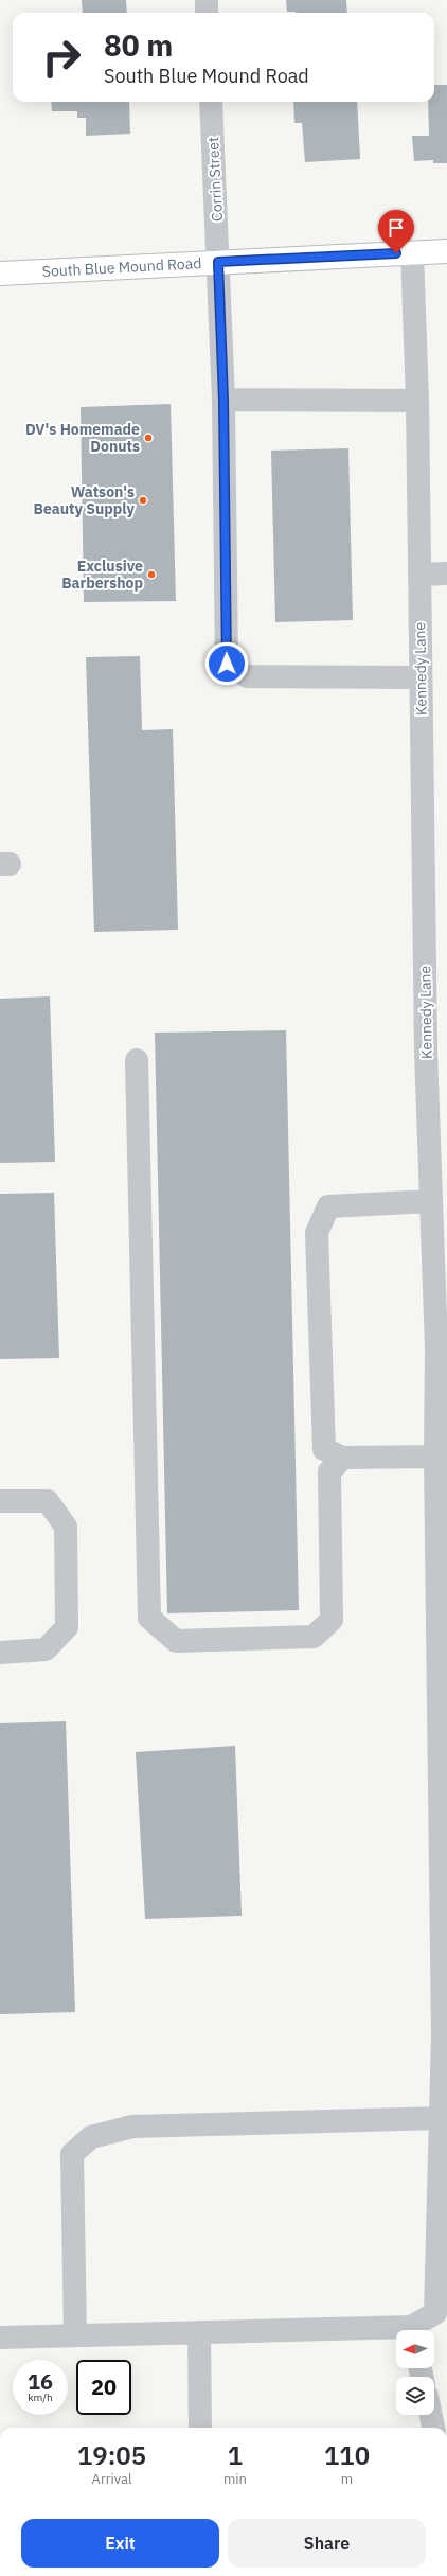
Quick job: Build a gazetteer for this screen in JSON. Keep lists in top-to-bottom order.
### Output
{
  "streets": {
    "main road": ["South Blue Mound Road"],
    "street": ["Corrin Street", "Kennedy Lane"]
  },
  "crossings": [
    ["Corrin Street", "South Blue Mound Road"],
    ["Corrin Street", "Kennedy Lane"],
    ["South Blue Mound Road", "Kennedy Lane"]
  ],
  "places": ["DV's Homemade Donuts", "Watson's Beauty Supply", "Exclusive Barbershop"],
  "north": "left",
  "page": {
    "turn": ["80 m", "South Blue Mound Road"],
    "speed": "16 km/h",
    "limit": "20",
    "eta": [
      "19:05",
      "Arrival",
      "1",
      "min",
      "110",
      "m"
    ],
    "buttons": ["Exit", "Share"]
  }
}
